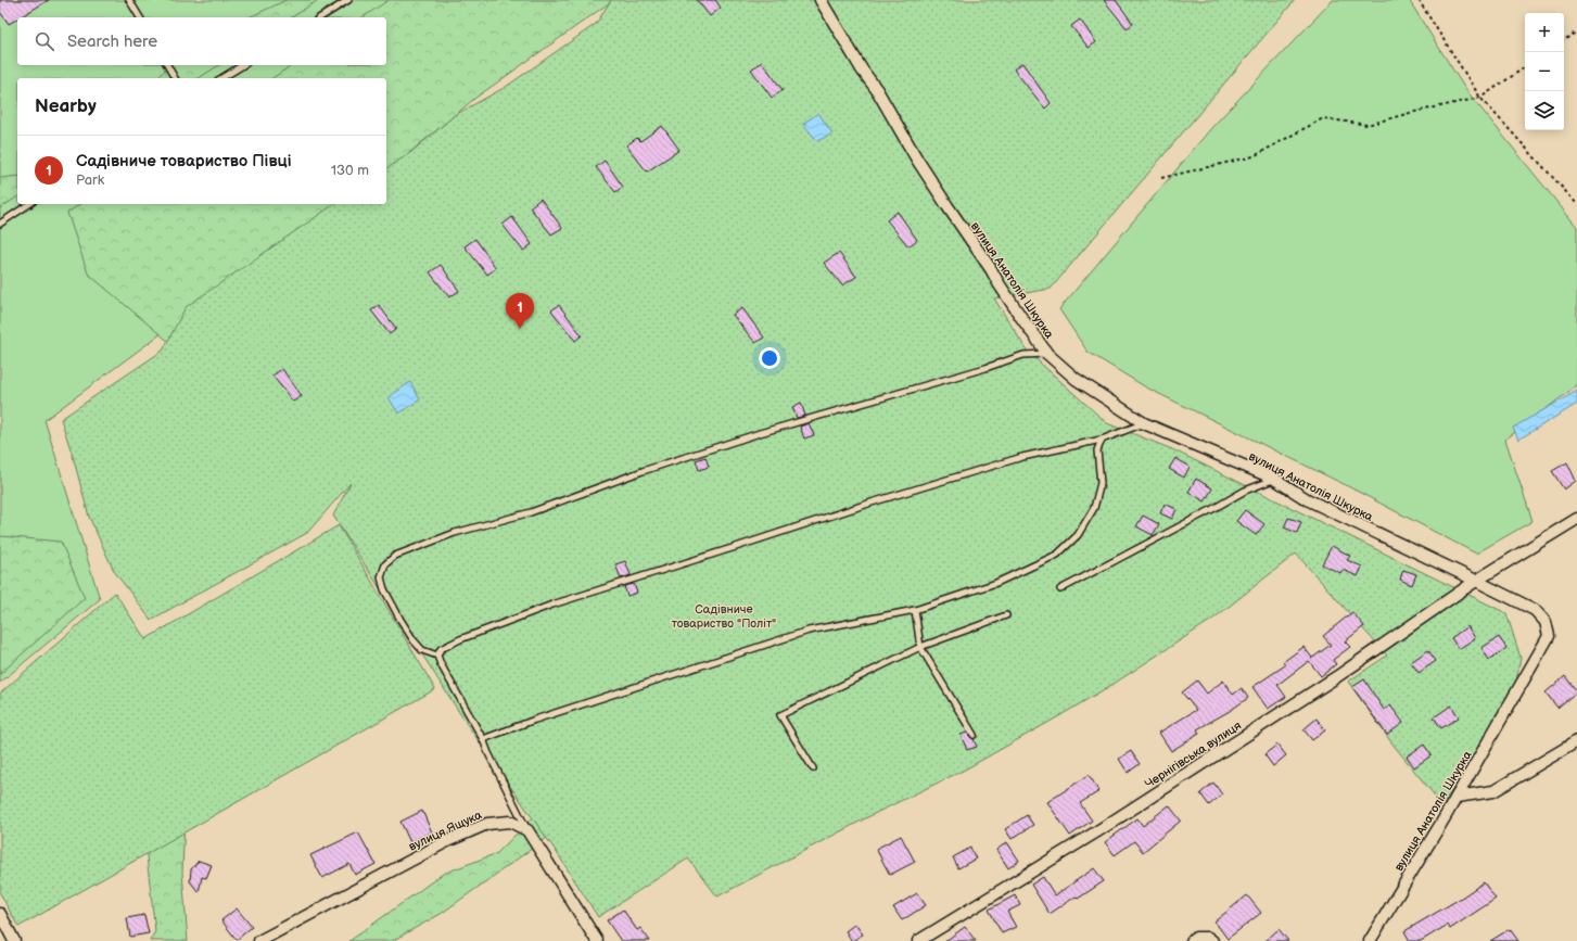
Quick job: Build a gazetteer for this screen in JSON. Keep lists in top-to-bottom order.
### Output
{
  "streets": {
    "street": ["вулиця Анатолія Шкурка", "Чернігівська вулиця", "вулиця Ящука"]
  },
  "crossings": [
    ["вулиця Анатолія Шкурка", "Чернігівська вулиця"]
  ],
  "parks": ["Садівниче товариство \"Політ\""],
  "page": {
    "map_buttons": ["+", "−"],
    "search": "Search here",
    "heading": "Nearby",
    "list": [
      {
        "mark": "1",
        "name": "Садівниче товариство Півці",
        "note": "Park",
        "value": "130 m"
      }
    ],
    "pins": "1"
  }
}
